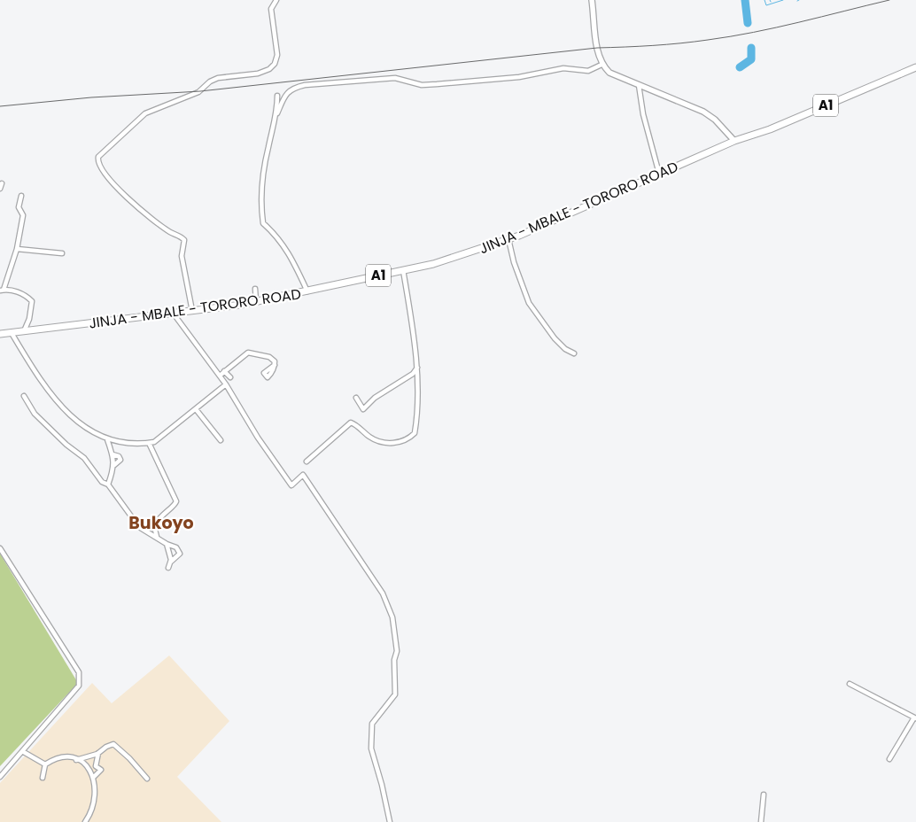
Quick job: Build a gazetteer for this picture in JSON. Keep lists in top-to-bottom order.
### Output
{
  "streets": {
    "main road": ["A1", "JINJA - MBALE - TORORO ROAD"]
  },
  "crossings": [
    ["A1", "JINJA - MBALE - TORORO ROAD"]
  ],
  "districts": ["Bukoyo"]
}
